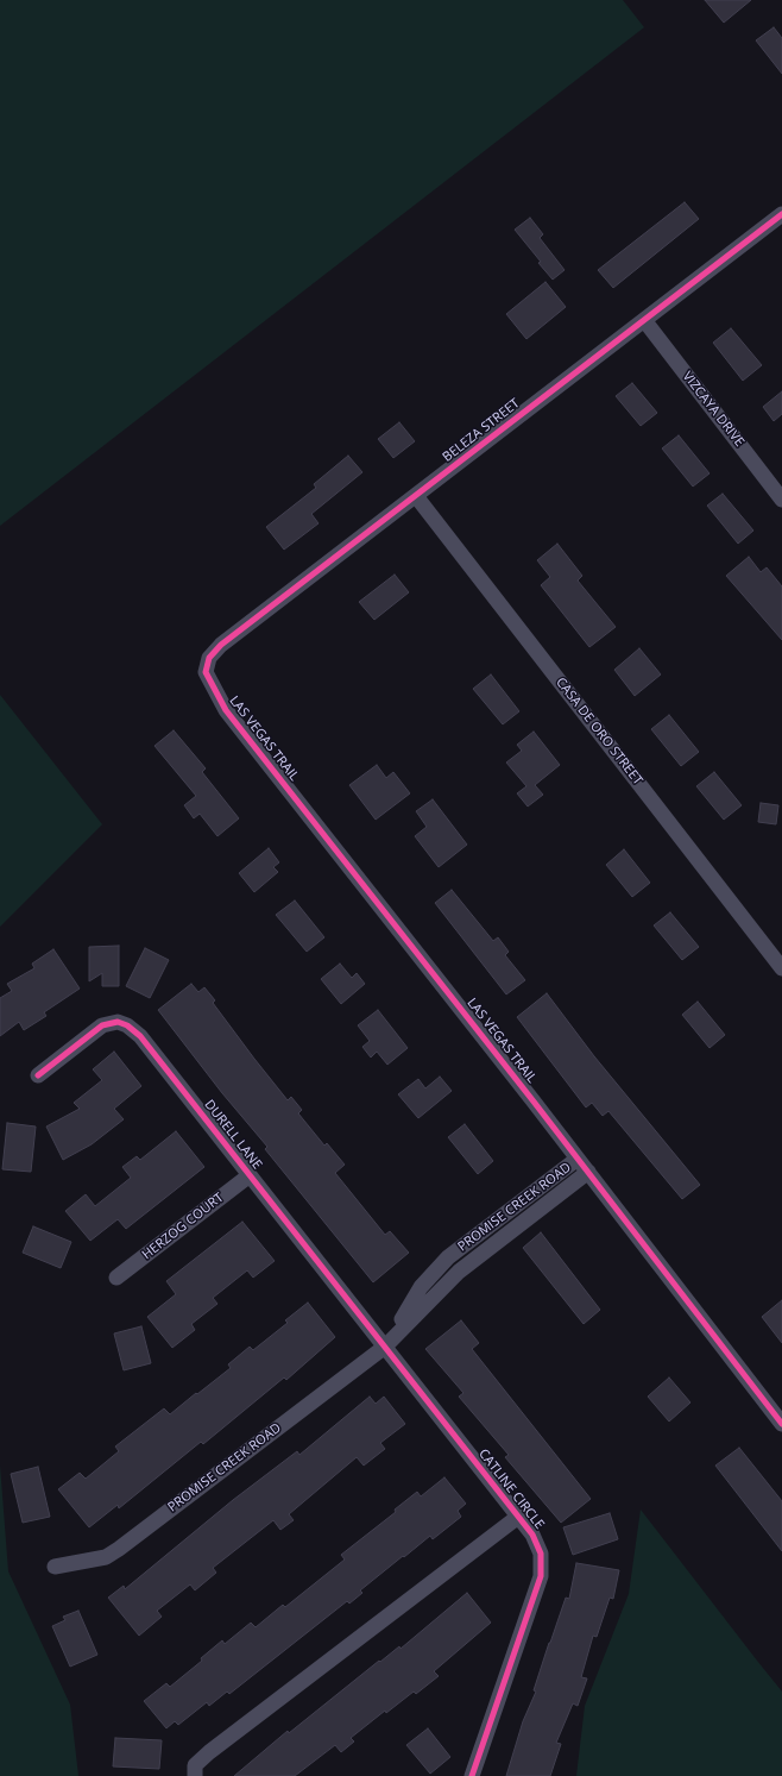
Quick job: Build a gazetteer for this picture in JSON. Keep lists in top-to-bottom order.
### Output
{
  "streets": {
    "street": [
      "VIZCAYA DRIVE",
      "BELEZA STREET",
      "CASA DE ORO STREET",
      "LAS VEGAS TRAIL",
      "DURELL LANE",
      "PROMISE CREEK ROAD",
      "HERZOG COURT",
      "CATLINE CIRCLE"
    ]
  },
  "crossings": [
    ["VIZCAYA DRIVE", "BELEZA STREET"],
    ["BELEZA STREET", "CASA DE ORO STREET"],
    ["BELEZA STREET", "LAS VEGAS TRAIL"],
    ["LAS VEGAS TRAIL", "PROMISE CREEK ROAD"],
    ["DURELL LANE", "PROMISE CREEK ROAD"],
    ["DURELL LANE", "HERZOG COURT"],
    ["DURELL LANE", "CATLINE CIRCLE"],
    ["PROMISE CREEK ROAD", "CATLINE CIRCLE"]
  ]
}
